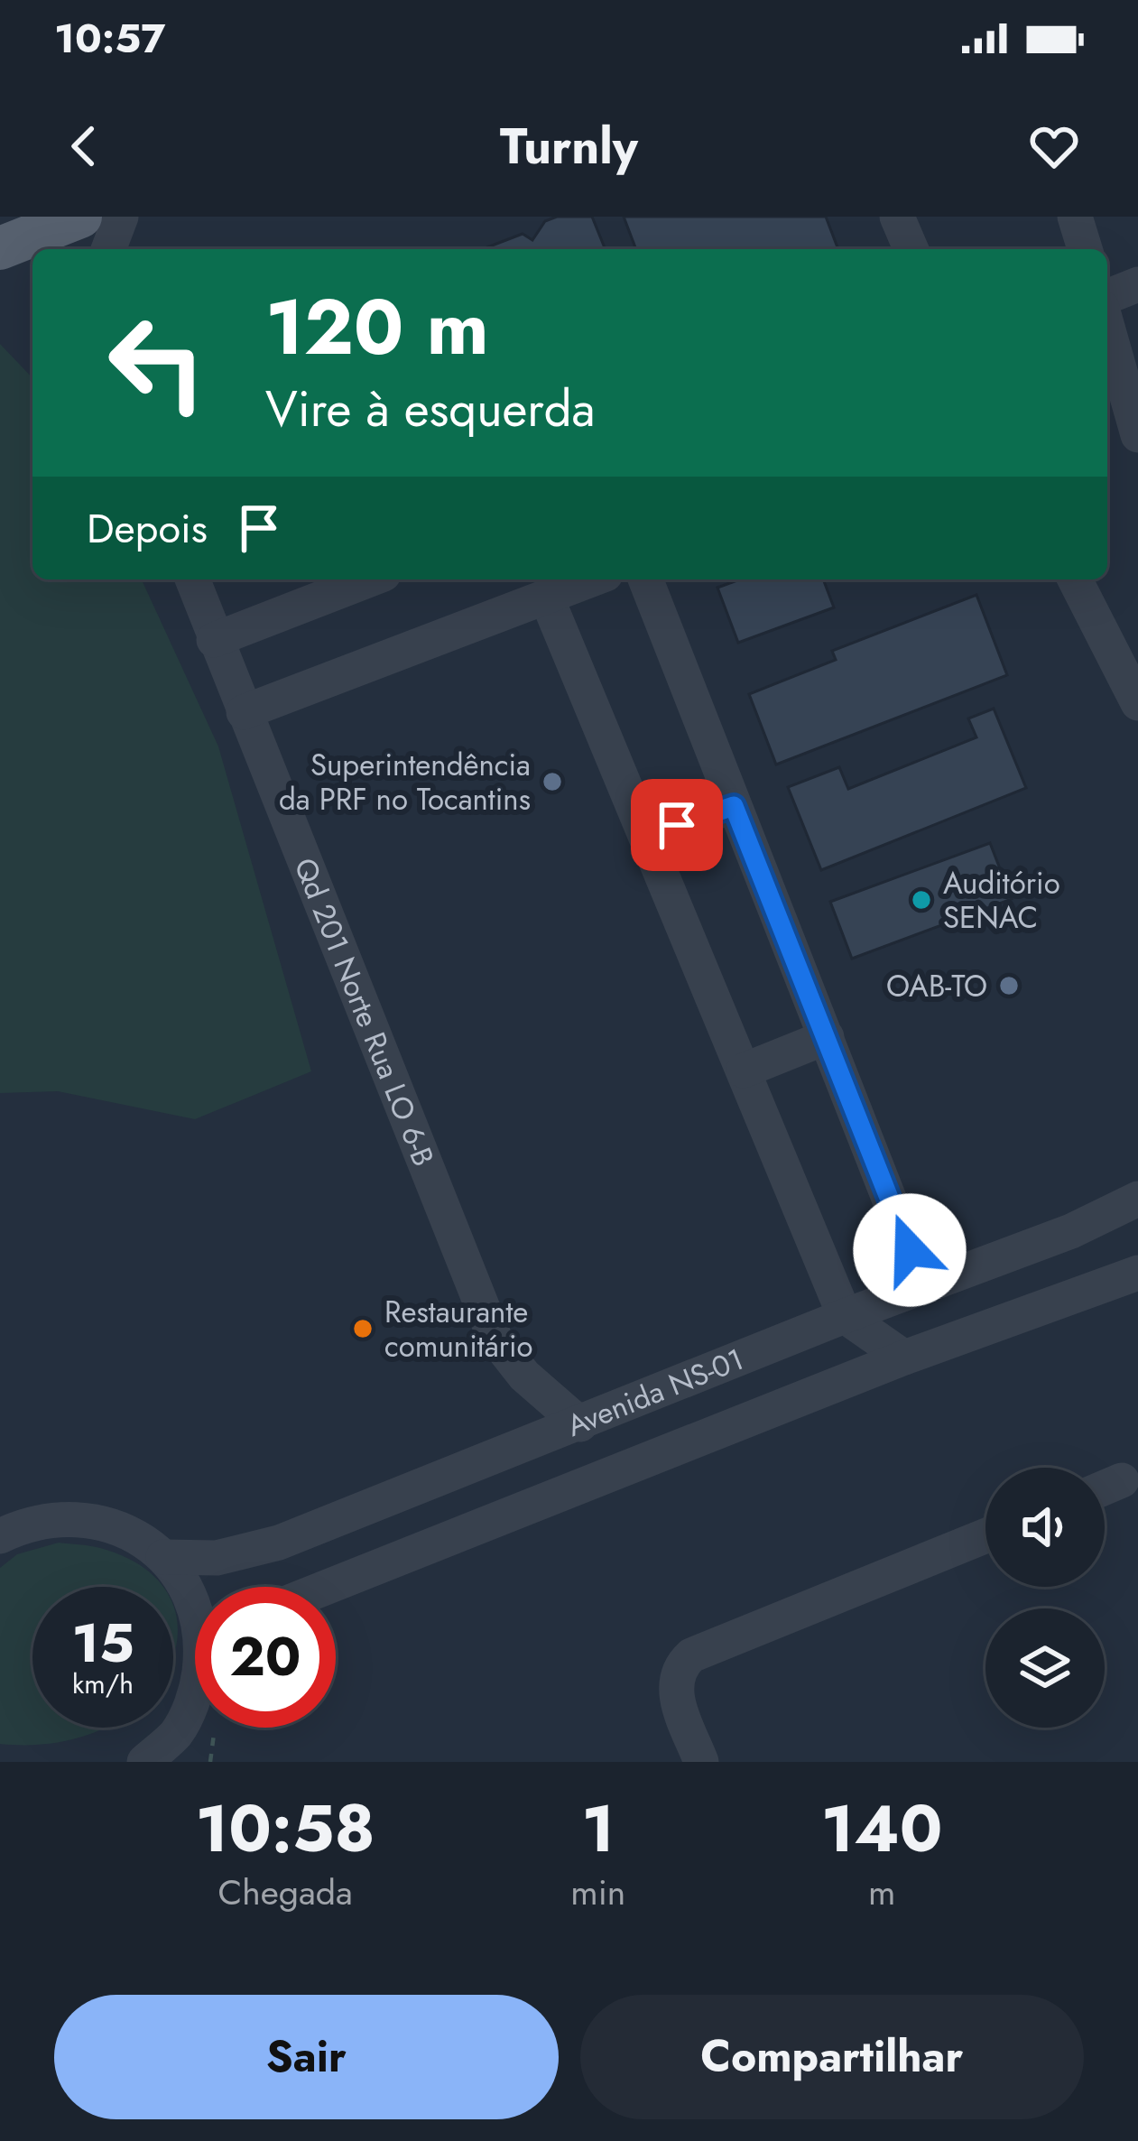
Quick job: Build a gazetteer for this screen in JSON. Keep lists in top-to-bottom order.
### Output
{
  "streets": {
    "street": ["Qd 201 Norte Rua LO 6-B", "Avenida NS-01"]
  },
  "crossings": [
    ["Qd 201 Norte Rua LO 6-B", "Avenida NS-01"]
  ],
  "places": [
    "Superintendência da PRF no Tocantins",
    "Auditório SENAC",
    "OAB-TO",
    "Restaurante comunitário"
  ],
  "page": {
    "status": "10:57",
    "header": "Turnly",
    "turn": ["120 m", "Vire à esquerda"],
    "then": "Depois",
    "speed": "15 km/h",
    "limit": "20",
    "eta": [
      "10:58",
      "Chegada",
      "1",
      "min",
      "140",
      "m"
    ],
    "buttons": ["Sair", "Compartilhar"]
  }
}
